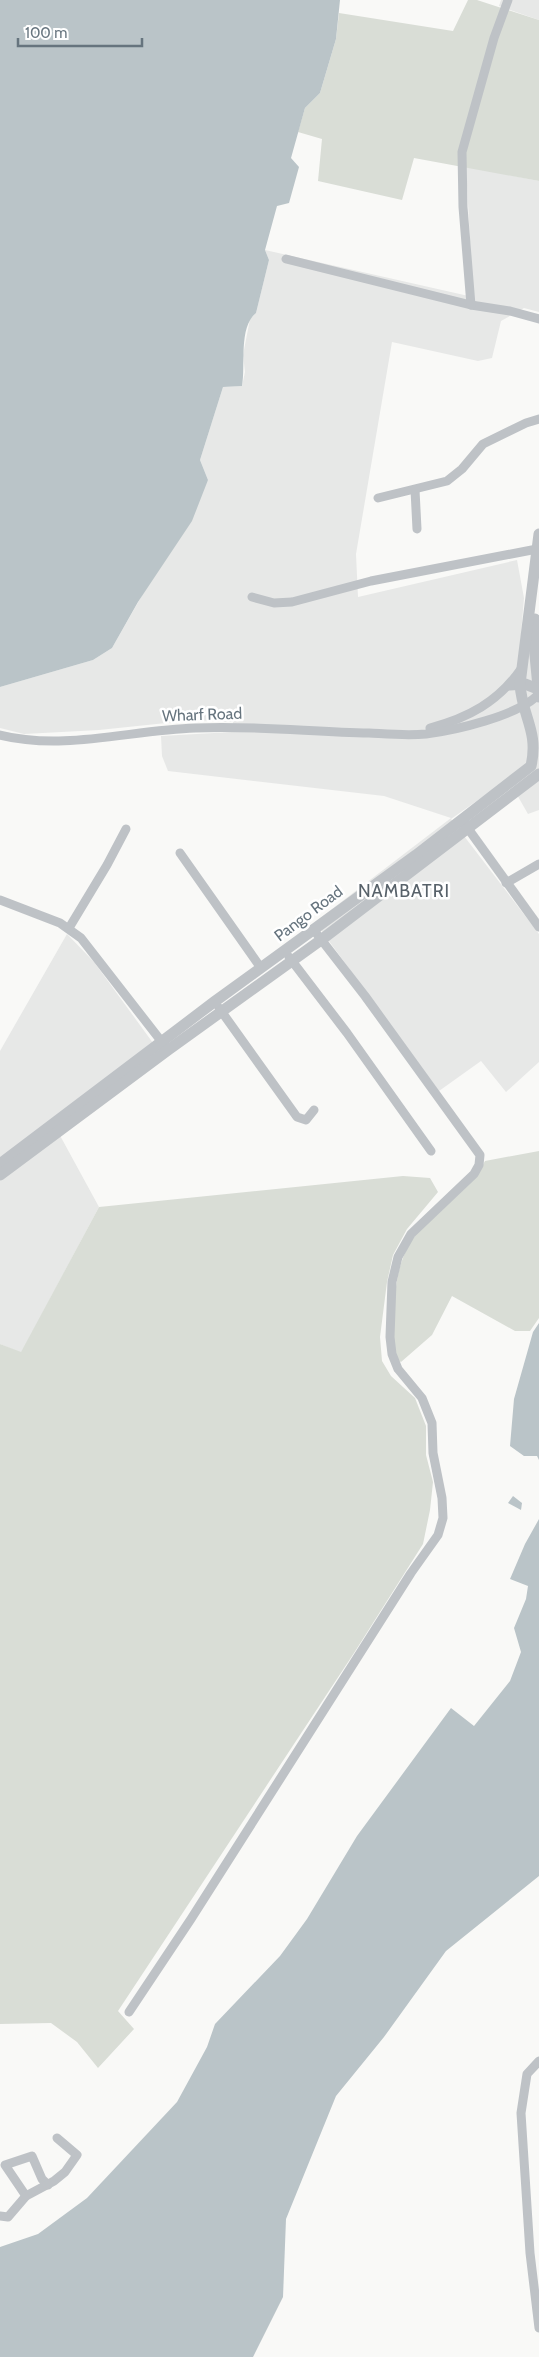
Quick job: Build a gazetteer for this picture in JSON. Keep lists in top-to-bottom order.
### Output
{
  "streets": {
    "street": ["Wharf Road", "Pango Road"]
  },
  "crossings": [
    ["Wharf Road", "Pango Road"]
  ],
  "districts": ["NAMBATRI"],
  "scale_bar": "100 m"
}
